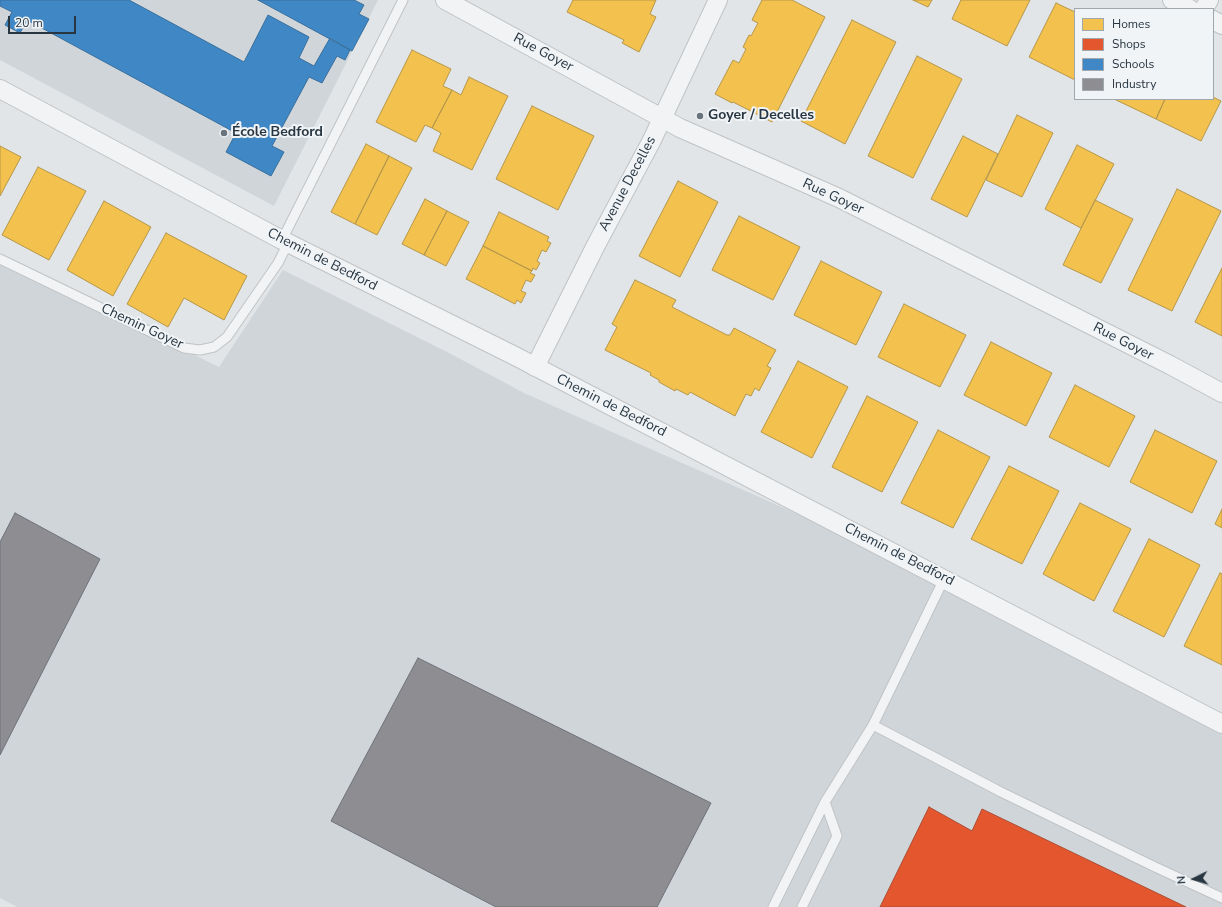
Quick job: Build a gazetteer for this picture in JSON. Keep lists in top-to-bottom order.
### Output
{
  "streets": {
    "street": ["Rue Goyer", "Avenue Decelles", "Chemin de Bedford"],
    "lane": ["Chemin Goyer"]
  },
  "crossings": [
    ["Rue Goyer", "Avenue Decelles"],
    ["Avenue Decelles", "Chemin de Bedford"],
    ["Chemin de Bedford", "Chemin Goyer"]
  ],
  "places": ["Goyer / Decelles", "École Bedford"],
  "legend": [
    "Homes",
    "Shops",
    "Schools",
    "Industry"
  ],
  "scale_bar": "20 m",
  "north": "left"
}
